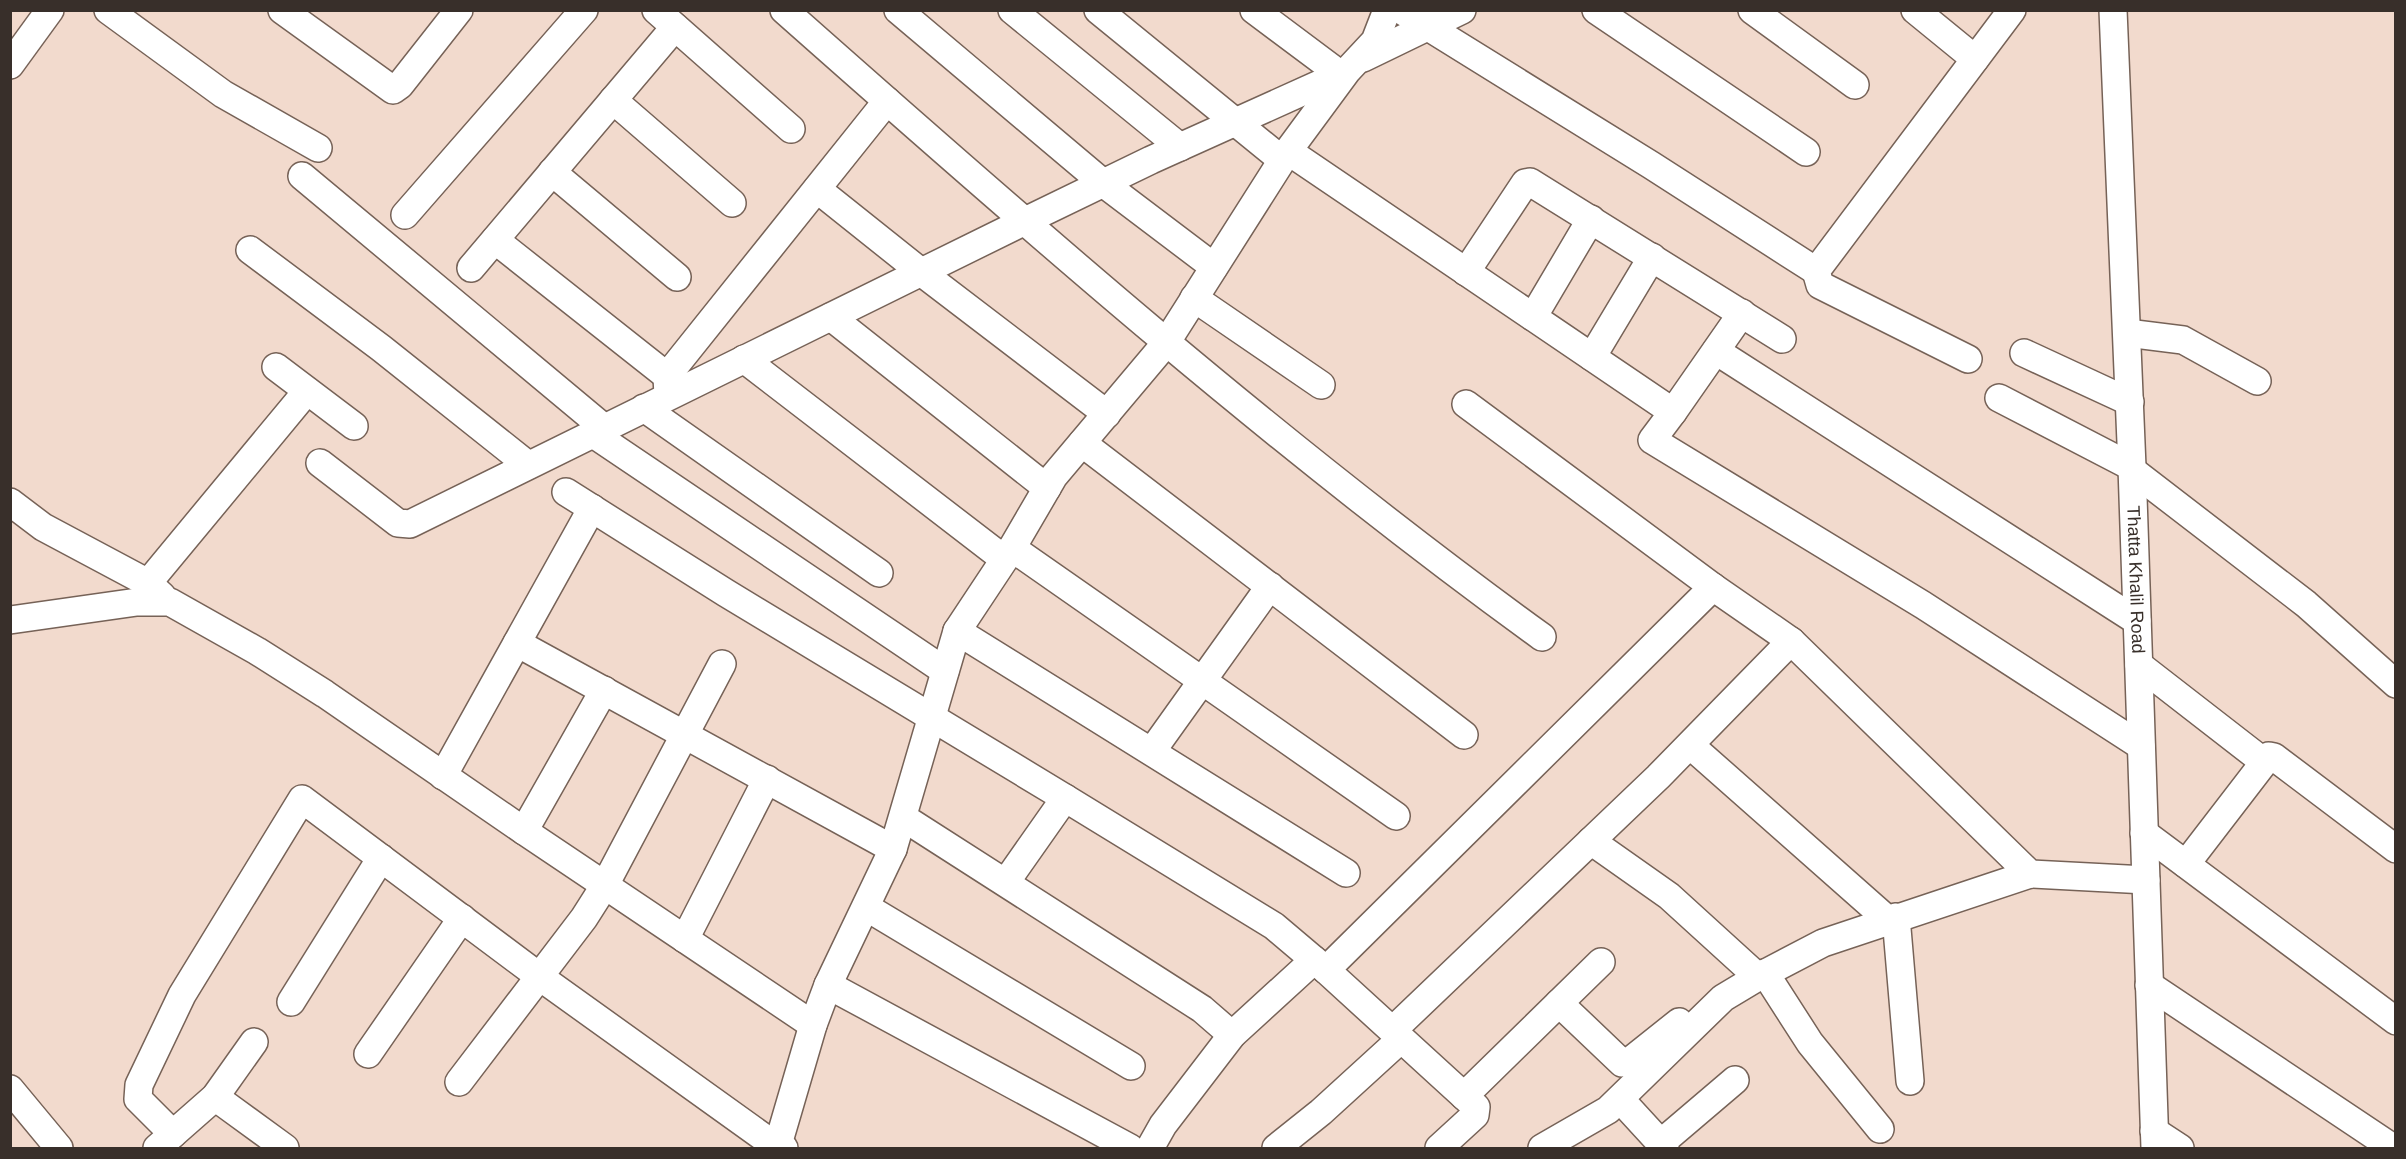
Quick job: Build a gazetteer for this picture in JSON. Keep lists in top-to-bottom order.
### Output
{
  "streets": {
    "street": ["Thatta Khalil Road"]
  }
}
